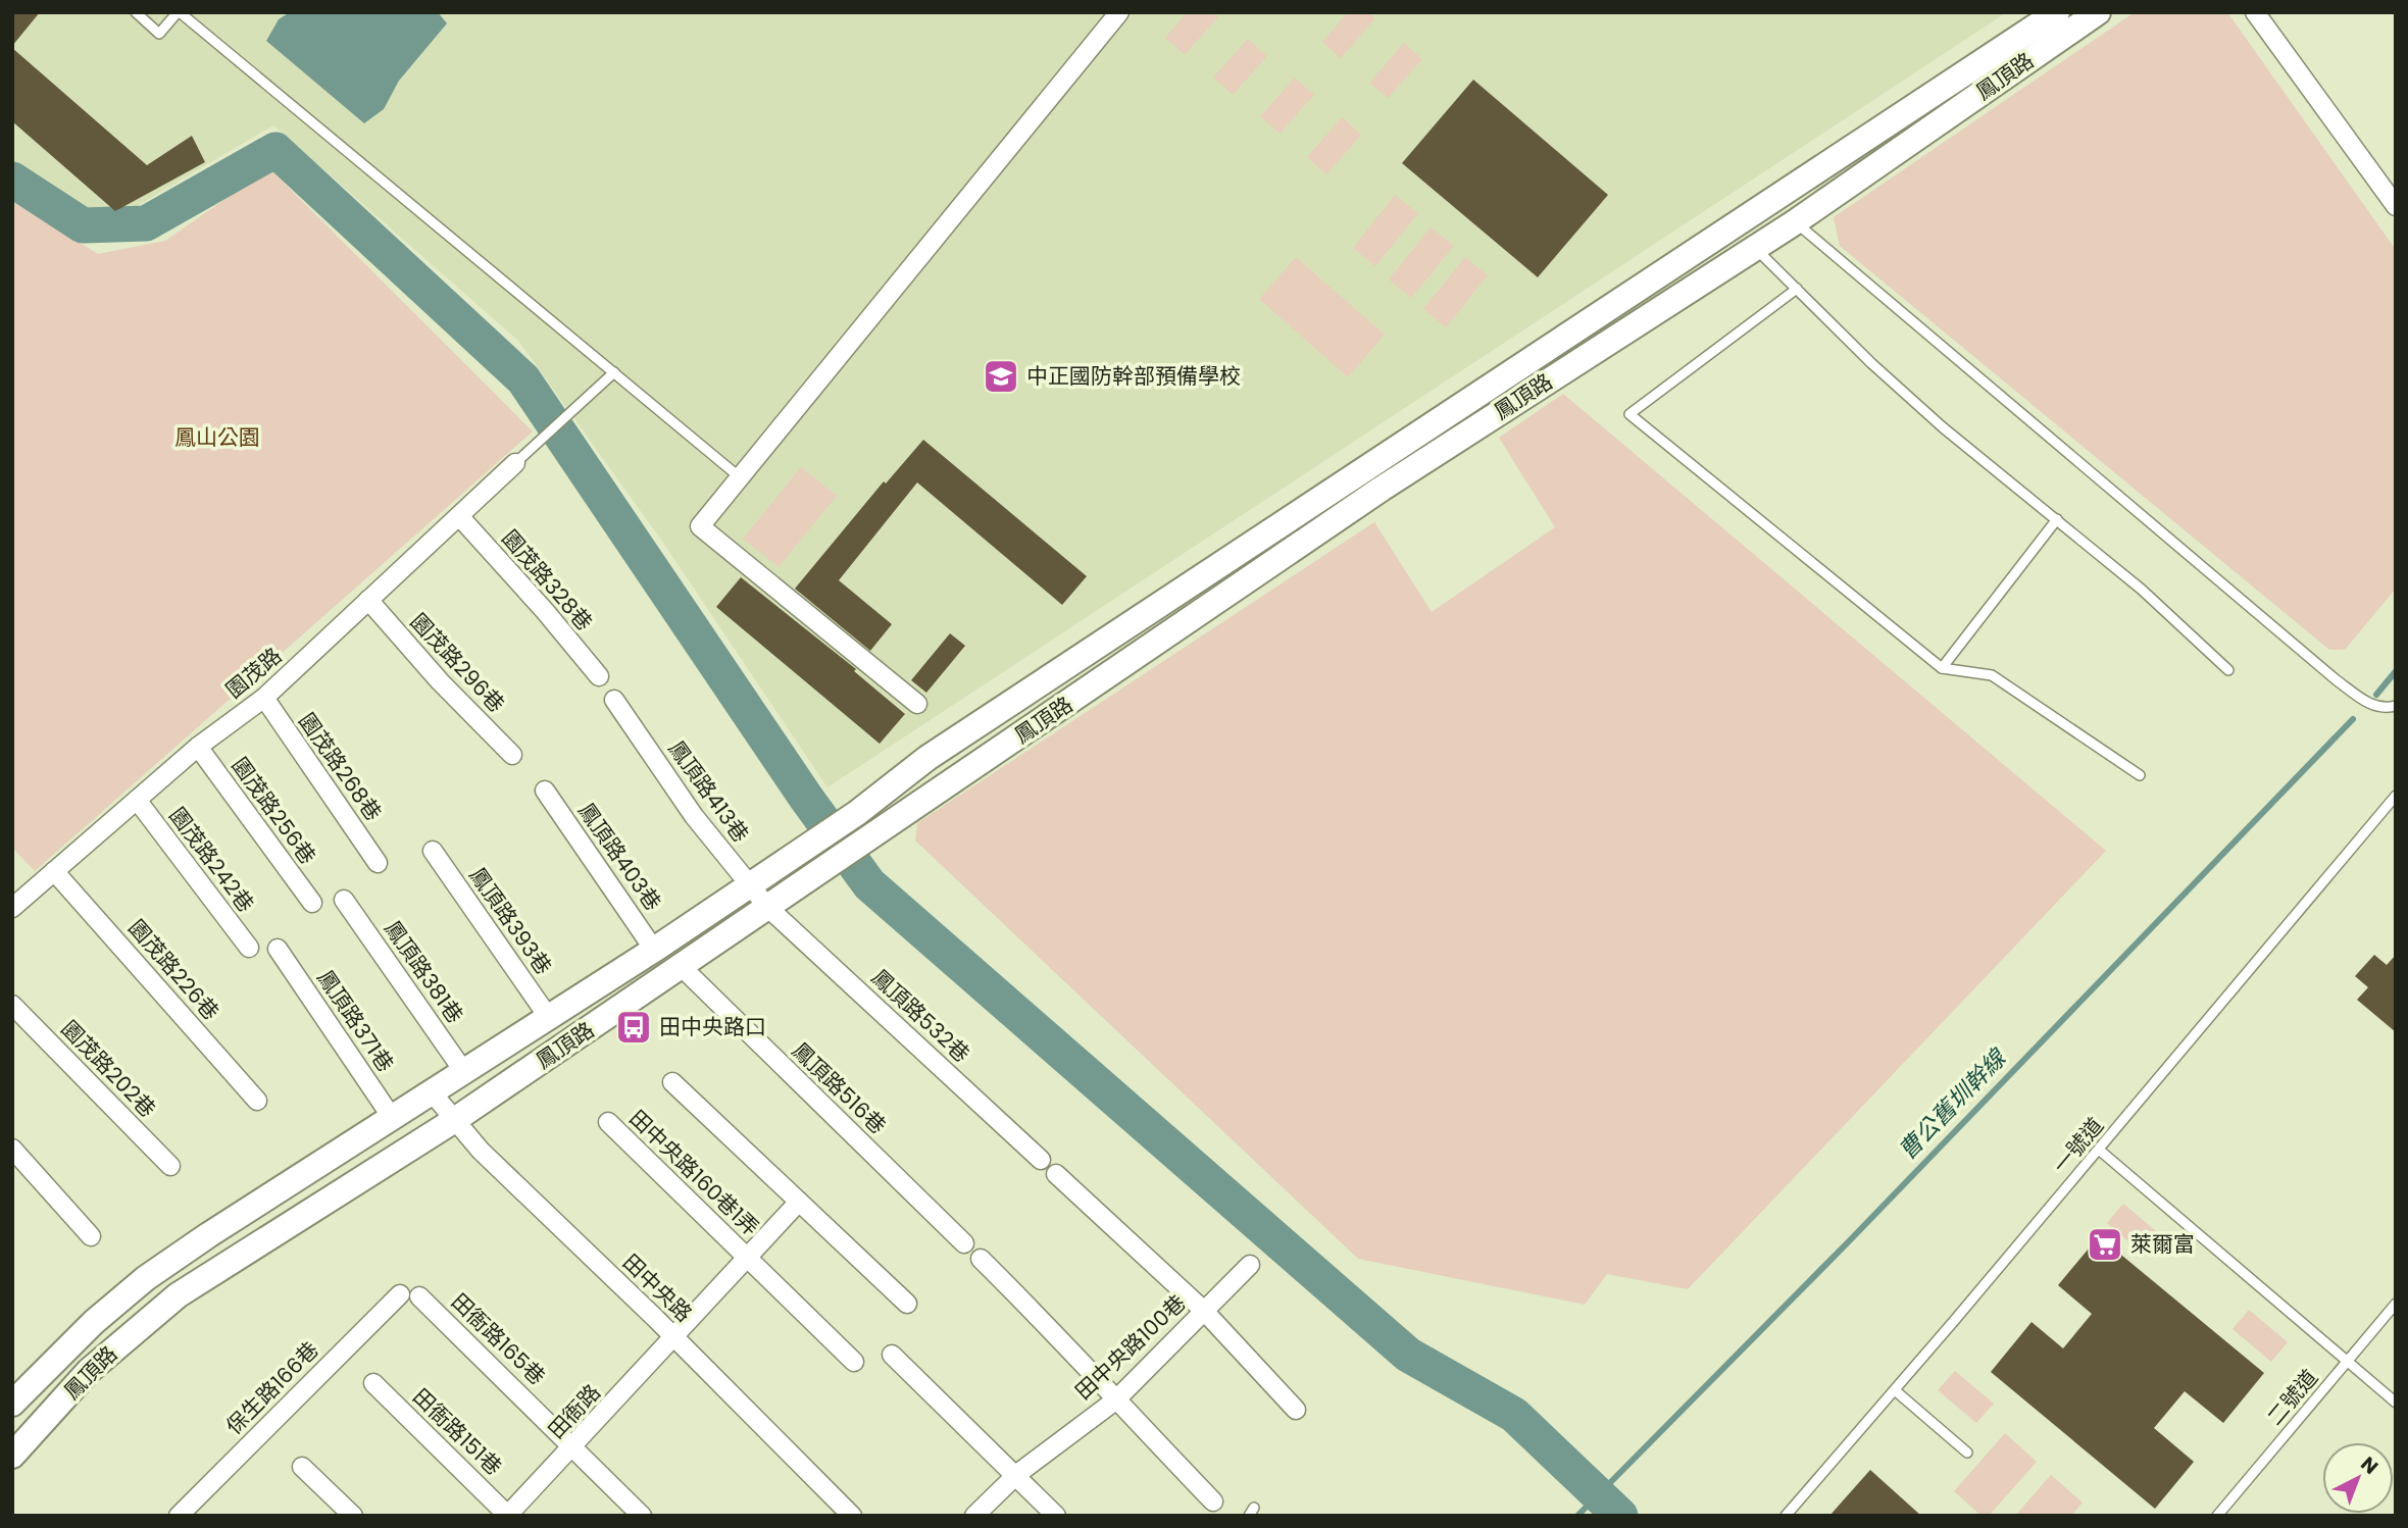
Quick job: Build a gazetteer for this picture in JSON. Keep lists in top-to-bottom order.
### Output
{
  "streets": {
    "main road": ["鳳頂路"],
    "street": [
      "園茂路328巷",
      "園茂路296巷",
      "園茂路",
      "園茂路268巷",
      "鳳頂路413巷",
      "園茂路256巷",
      "鳳頂路403巷",
      "園茂路242巷",
      "鳳頂路393巷",
      "園茂路226巷",
      "鳳頂路381巷",
      "鳳頂路532巷",
      "鳳頂路371巷",
      "園茂路202巷",
      "鳳頂路516巷",
      "田中央路160巷1弄",
      "田中央路",
      "田衙路165巷",
      "田中央路100巷",
      "保生路166巷",
      "田衙路",
      "田衙路151巷"
    ],
    "lane": ["一號道", "二號道"]
  },
  "crossings": [
    ["鳳頂路", "鳳頂路413巷"],
    ["鳳頂路", "鳳頂路403巷"],
    ["鳳頂路", "鳳頂路393巷"],
    ["鳳頂路", "鳳頂路381巷"],
    ["鳳頂路", "鳳頂路532巷"],
    ["鳳頂路", "鳳頂路371巷"],
    ["鳳頂路", "鳳頂路516巷"],
    ["鳳頂路", "田中央路"],
    ["園茂路328巷", "園茂路"],
    ["園茂路296巷", "園茂路"],
    ["園茂路", "園茂路268巷"],
    ["園茂路", "園茂路256巷"],
    ["園茂路", "園茂路242巷"],
    ["園茂路", "園茂路226巷"],
    ["鳳頂路413巷", "鳳頂路532巷"],
    ["田中央路160巷1弄", "田衙路"],
    ["田中央路", "田衙路"],
    ["田衙路165巷", "田衙路"],
    ["田衙路", "田衙路151巷"]
  ],
  "water": ["曹公舊圳幹線"],
  "parks": ["鳳山公園"],
  "places": {
    "school or university": ["中正國防幹部預備學校"],
    "bus stop": ["田中央路口"],
    "supermarket": ["萊爾富"]
  },
  "north": "top right"
}
